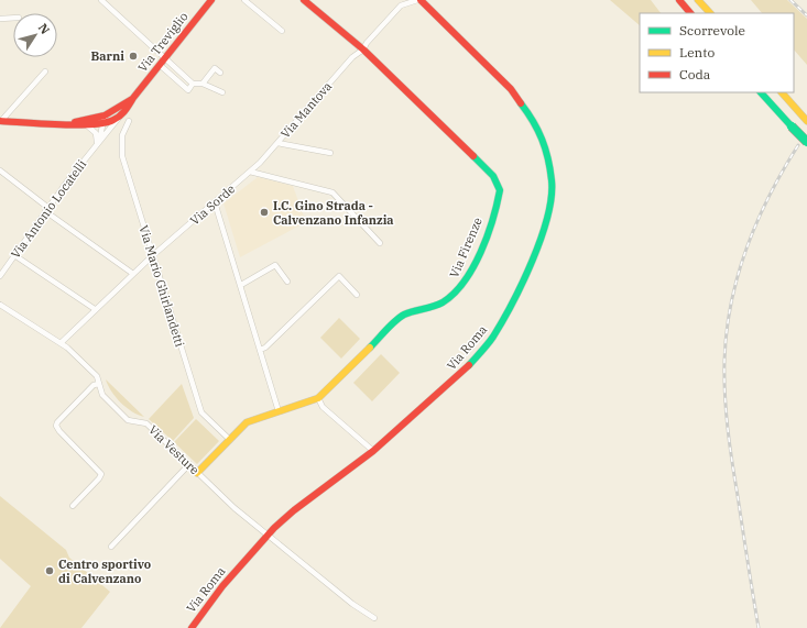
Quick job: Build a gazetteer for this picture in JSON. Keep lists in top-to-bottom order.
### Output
{
  "streets": {
    "main road": ["Via Treviglio", "Via Firenze", "Via Roma"],
    "street": [
      "Via Mantova",
      "Via Sorde",
      "Via Antonio Locatelli",
      "Via Mario Ghirlandetti",
      "Via Vesture"
    ]
  },
  "crossings": [
    ["Via Treviglio", "Via Antonio Locatelli"],
    ["Via Mantova", "Via Sorde"],
    ["Via Mantova", "Via Firenze"],
    ["Via Sorde", "Via Mario Ghirlandetti"],
    ["Via Sorde", "Via Vesture"],
    ["Via Firenze", "Via Mario Ghirlandetti"],
    ["Via Firenze", "Via Vesture"],
    ["Via Roma", "Via Vesture"]
  ],
  "places": ["Barni", "I.C. Gino Strada - Calvenzano Infanzia", "Centro sportivo di Calvenzano"],
  "legend": ["Scorrevole", "Lento", "Coda"],
  "north": "top right"
}
